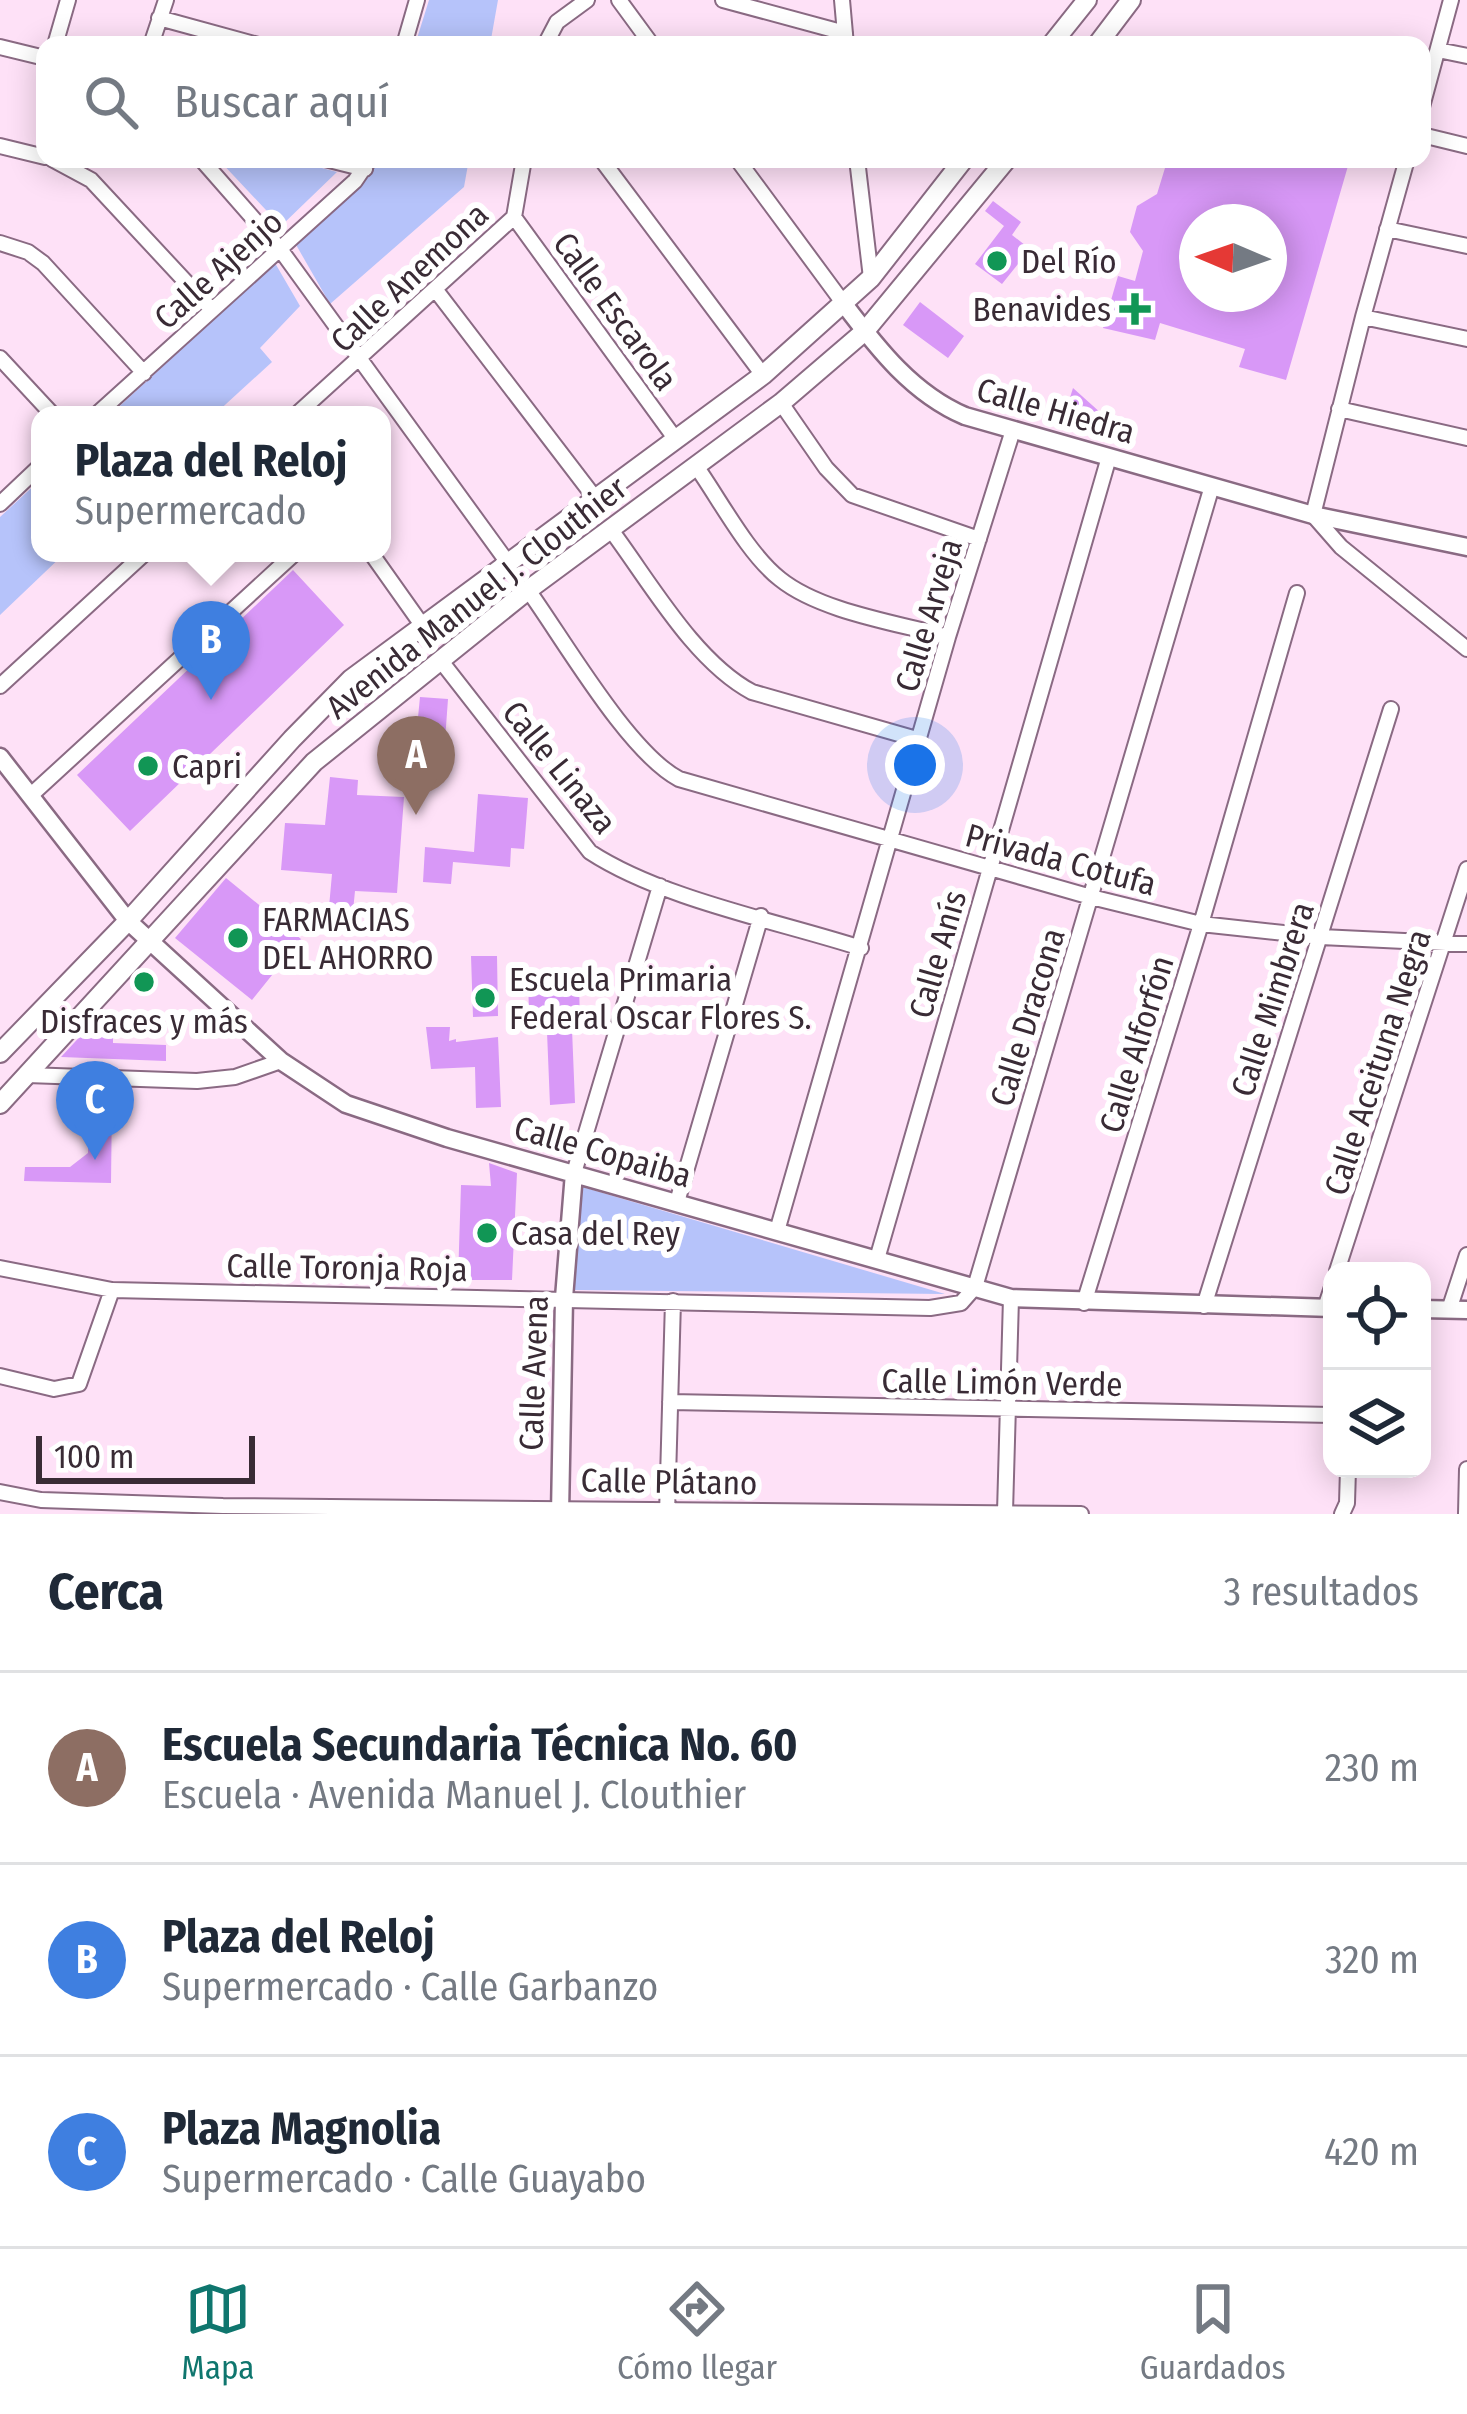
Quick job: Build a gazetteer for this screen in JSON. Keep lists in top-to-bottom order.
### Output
{
  "streets": {
    "main road": ["Avenida Manuel J. Clouthier"],
    "street": [
      "Calle Ajenjo",
      "Calle Anemona",
      "Calle Escarola",
      "Calle Hiedra",
      "Calle Arveja",
      "Calle Linaza",
      "Privada Cotufa",
      "Calle Anís",
      "Calle Mimbrera",
      "Calle Dracona",
      "Calle Alforfón",
      "Calle Aceituna Negra",
      "Calle Copaiba",
      "Calle Toronja Roja",
      "Calle Avena",
      "Calle Limón Verde",
      "Calle Plátano"
    ]
  },
  "crossings": [
    ["Calle Anemona", "Calle Escarola"],
    ["Calle Escarola", "Avenida Manuel J. Clouthier"],
    ["Calle Hiedra", "Avenida Manuel J. Clouthier"],
    ["Calle Hiedra", "Calle Arveja"],
    ["Calle Hiedra", "Calle Anís"],
    ["Calle Hiedra", "Calle Dracona"],
    ["Avenida Manuel J. Clouthier", "Calle Linaza"],
    ["Avenida Manuel J. Clouthier", "Privada Cotufa"],
    ["Avenida Manuel J. Clouthier", "Calle Copaiba"],
    ["Calle Arveja", "Calle Linaza"],
    ["Calle Arveja", "Privada Cotufa"],
    ["Calle Arveja", "Calle Copaiba"],
    ["Calle Linaza", "Calle Avena"],
    ["Privada Cotufa", "Calle Anís"],
    ["Privada Cotufa", "Calle Mimbrera"],
    ["Privada Cotufa", "Calle Dracona"],
    ["Privada Cotufa", "Calle Alforfón"],
    ["Privada Cotufa", "Calle Aceituna Negra"],
    ["Calle Anís", "Calle Copaiba"],
    ["Calle Mimbrera", "Calle Copaiba"],
    ["Calle Dracona", "Calle Copaiba"],
    ["Calle Dracona", "Calle Toronja Roja"],
    ["Calle Alforfón", "Calle Copaiba"],
    ["Calle Copaiba", "Calle Toronja Roja"],
    ["Calle Copaiba", "Calle Avena"],
    ["Calle Toronja Roja", "Calle Avena"],
    ["Calle Avena", "Calle Plátano"]
  ],
  "places": {
    "other": [
      "Del Río",
      "Capri",
      "FARMACIAS DEL AHORRO",
      "Disfraces y más",
      "Escuela Primaria Federal Oscar Flores S.",
      "Casa del Rey"
    ],
    "health": ["Benavides"]
  },
  "scale_bar": "100 m",
  "north": "left",
  "page": {
    "search": "Buscar aquí",
    "popup": ["Plaza del Reloj", "Supermercado"],
    "pins": ["B", "A", "C"],
    "scale": "100 m",
    "heading": ["Cerca", "3 resultados"],
    "list": [
      {
        "mark": "A",
        "name": "Escuela Secundaria Técnica No. 60",
        "note": "Escuela · Avenida Manuel J. Clouthier",
        "value": "230 m"
      },
      {
        "mark": "B",
        "name": "Plaza del Reloj",
        "note": "Supermercado · Calle Garbanzo",
        "value": "320 m"
      },
      {
        "mark": "C",
        "name": "Plaza Magnolia",
        "note": "Supermercado · Calle Guayabo",
        "value": "420 m"
      }
    ],
    "nav": ["Mapa", "Cómo llegar", "Guardados"]
  }
}
